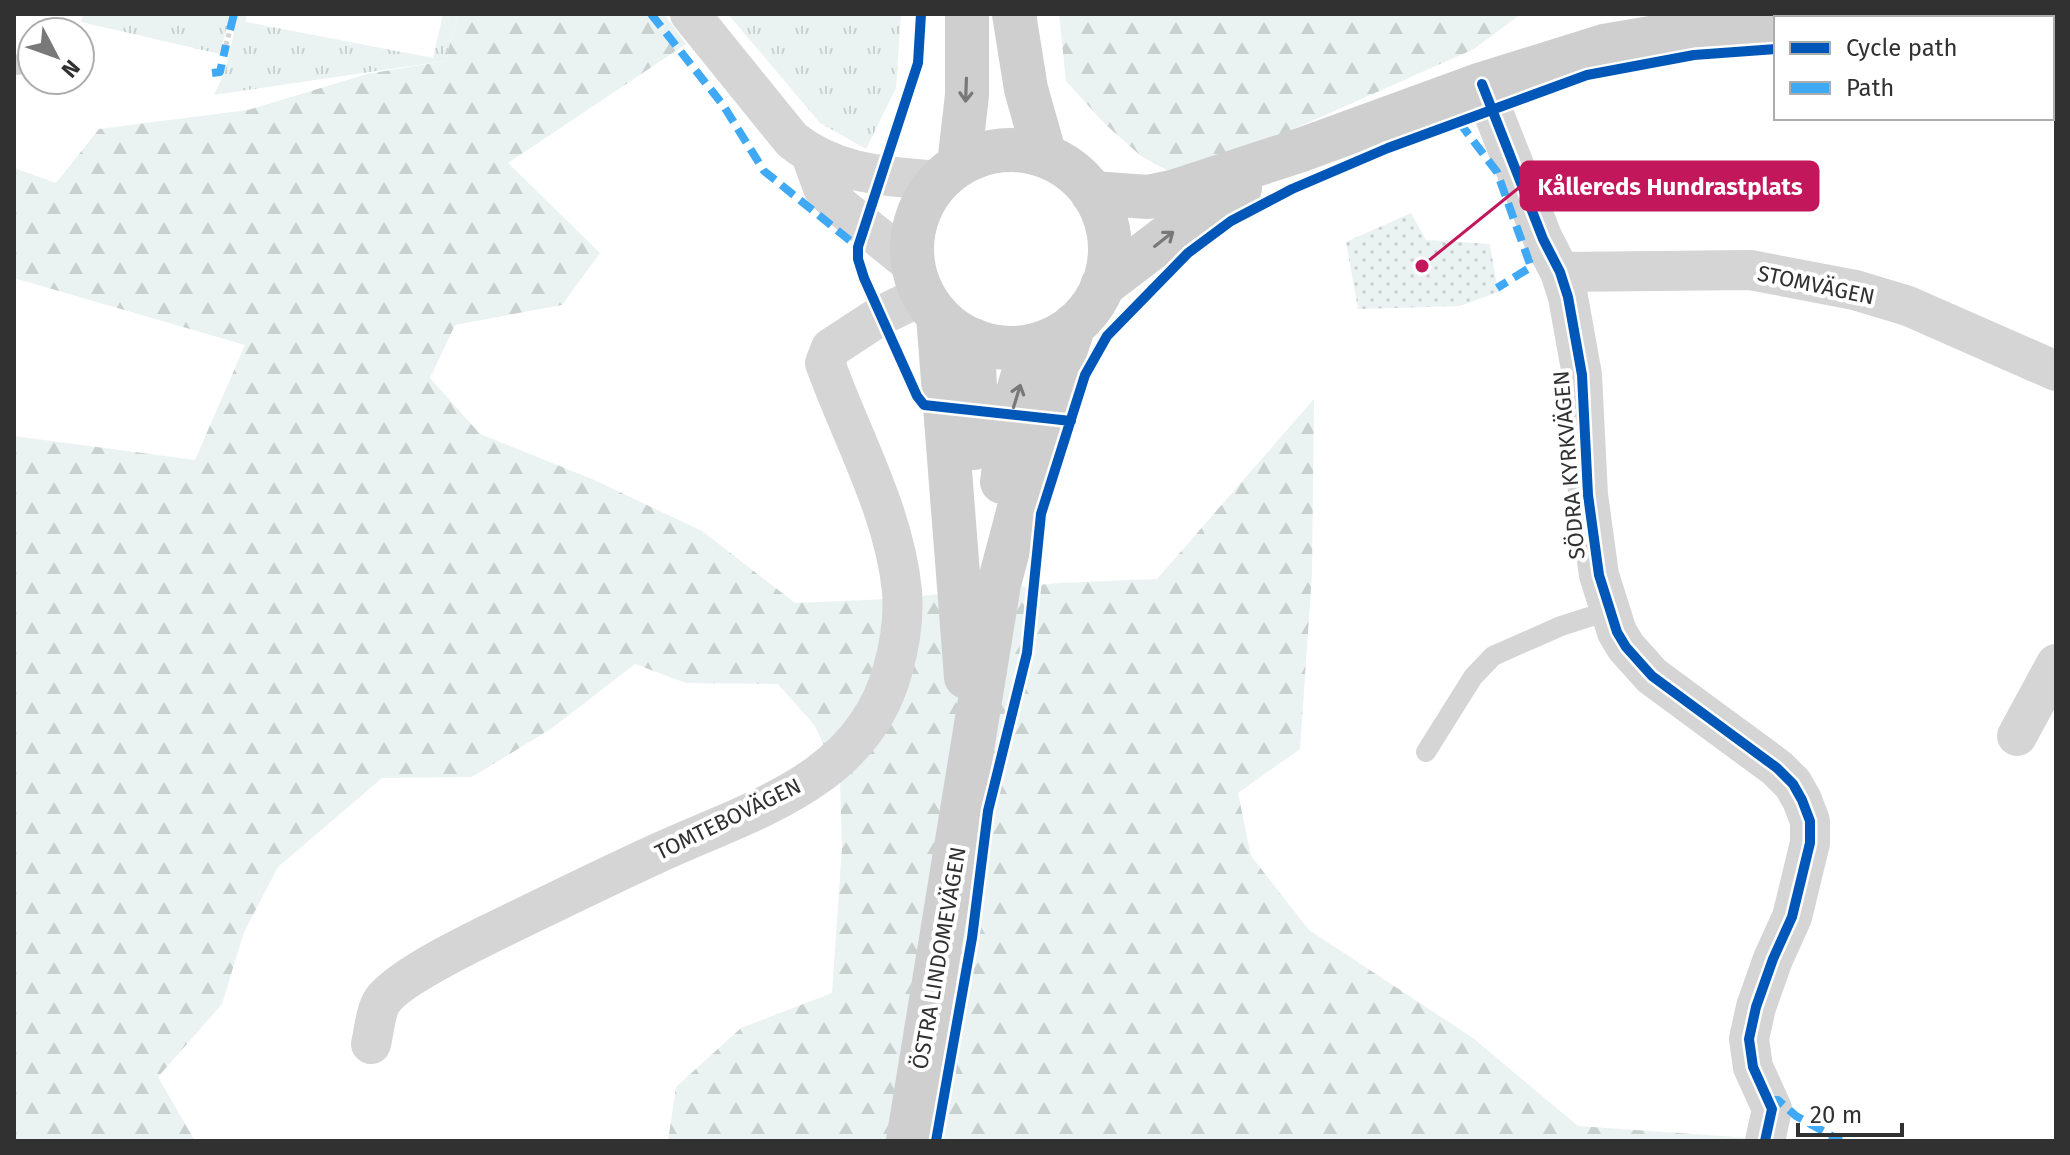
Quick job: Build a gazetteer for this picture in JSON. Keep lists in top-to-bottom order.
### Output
{
  "streets": {
    "street": [
      "STOMVÄGEN",
      "SÖDRA KYRKVÄGEN",
      "TOMTEBOVÄGEN",
      "ÖSTRA LINDOMEVÄGEN"
    ]
  },
  "crossings": [
    ["STOMVÄGEN", "SÖDRA KYRKVÄGEN"],
    ["TOMTEBOVÄGEN", "ÖSTRA LINDOMEVÄGEN"]
  ],
  "places": ["Kållereds Hundrastplats"],
  "legend": ["Cycle path", "Path"],
  "scale_bar": "20 m",
  "north": "bottom right"
}
